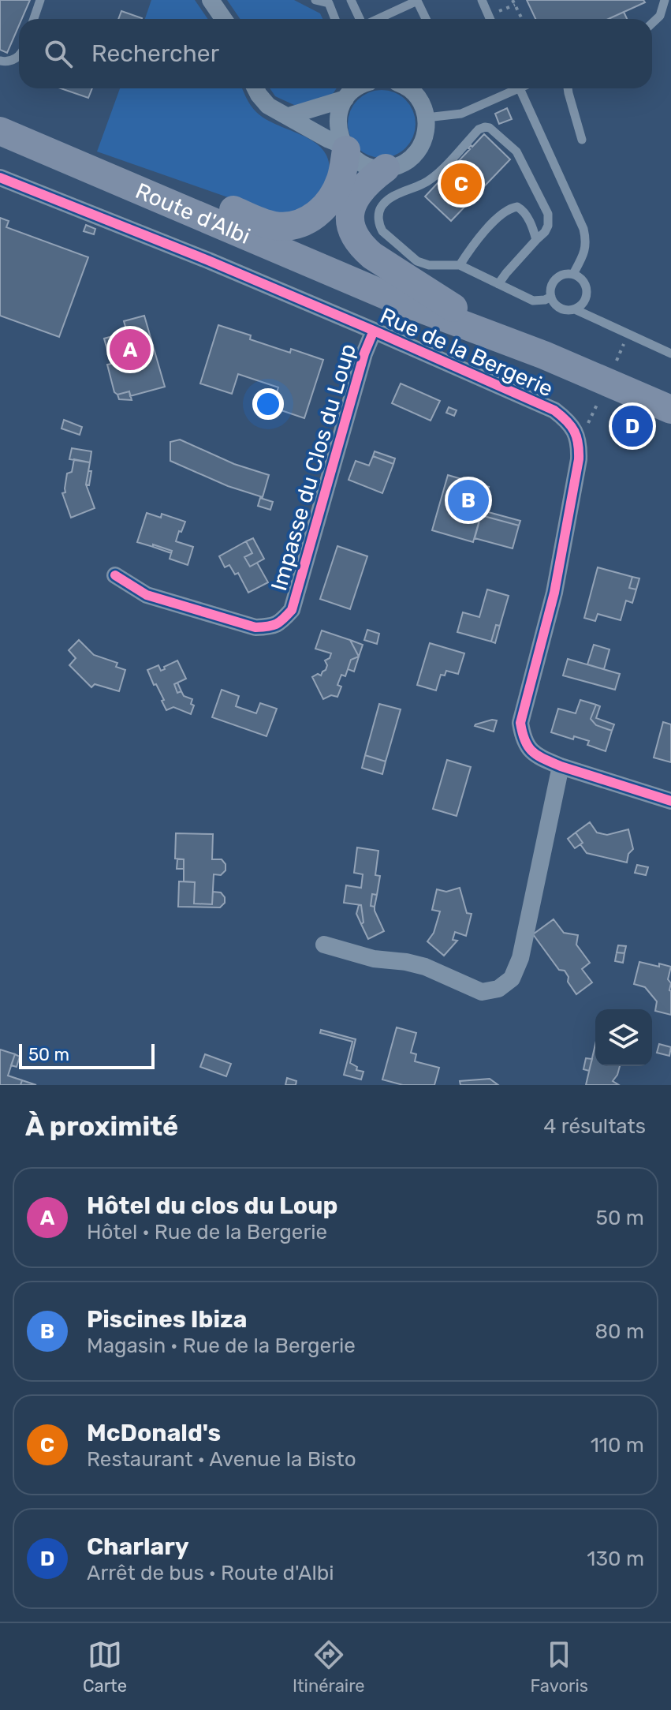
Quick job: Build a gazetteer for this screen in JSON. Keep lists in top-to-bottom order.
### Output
{
  "streets": {
    "main road": ["Route d'Albi"],
    "street": ["Rue de la Bergerie", "Impasse du Clos du Loup"]
  },
  "crossings": [
    ["Rue de la Bergerie", "Impasse du Clos du Loup"]
  ],
  "scale_bar": "50 m",
  "page": {
    "search": "Rechercher",
    "pins": [
      "C",
      "A",
      "D",
      "B"
    ],
    "scale": "50 m",
    "heading": ["À proximité", "4 résultats"],
    "list": [
      {
        "mark": "A",
        "name": "Hôtel du clos du Loup",
        "note": "Hôtel · Rue de la Bergerie",
        "value": "50 m"
      },
      {
        "mark": "B",
        "name": "Piscines Ibiza",
        "note": "Magasin · Rue de la Bergerie",
        "value": "80 m"
      },
      {
        "mark": "C",
        "name": "McDonald's",
        "note": "Restaurant · Avenue la Bisto",
        "value": "110 m"
      },
      {
        "mark": "D",
        "name": "Charlary",
        "note": "Arrêt de bus · Route d'Albi",
        "value": "130 m"
      }
    ],
    "nav": ["Carte", "Itinéraire", "Favoris"]
  }
}
